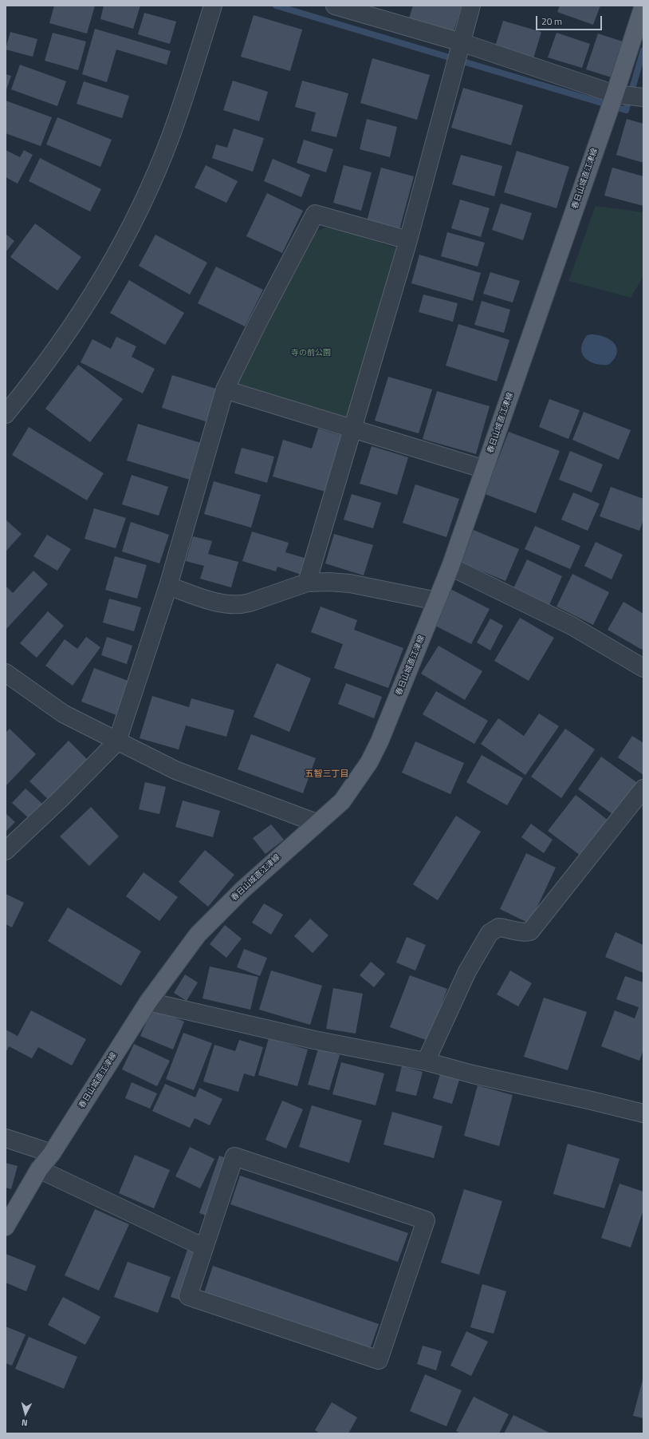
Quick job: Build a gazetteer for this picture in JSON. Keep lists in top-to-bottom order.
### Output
{
  "streets": {
    "main road": ["春日山城直江津線"]
  },
  "districts": ["五智三丁目"],
  "parks": ["寺の前公園"],
  "scale_bar": "20 m",
  "north": "bottom"
}
